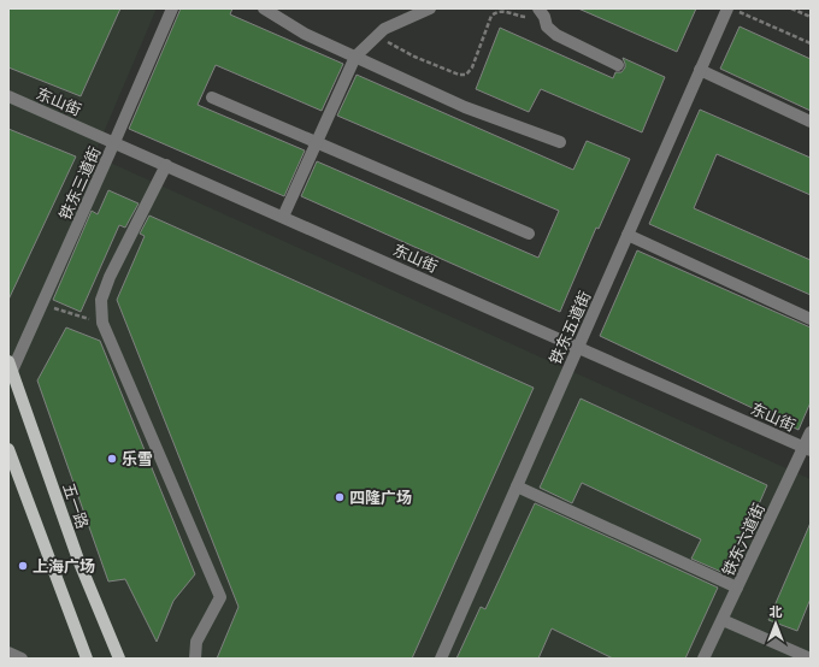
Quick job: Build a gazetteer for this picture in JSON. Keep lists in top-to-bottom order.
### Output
{
  "streets": {
    "main road": ["五一路"],
    "street": [
      "东山街",
      "铁东三道街",
      "铁东五道街",
      "铁东六道街"
    ]
  },
  "crossings": [
    ["东山街", "铁东三道街"],
    ["东山街", "铁东五道街"],
    ["东山街", "铁东六道街"],
    ["铁东三道街", "五一路"]
  ],
  "places": ["乐雪", "四隆广场", "上海广场"],
  "north": "top"
}
